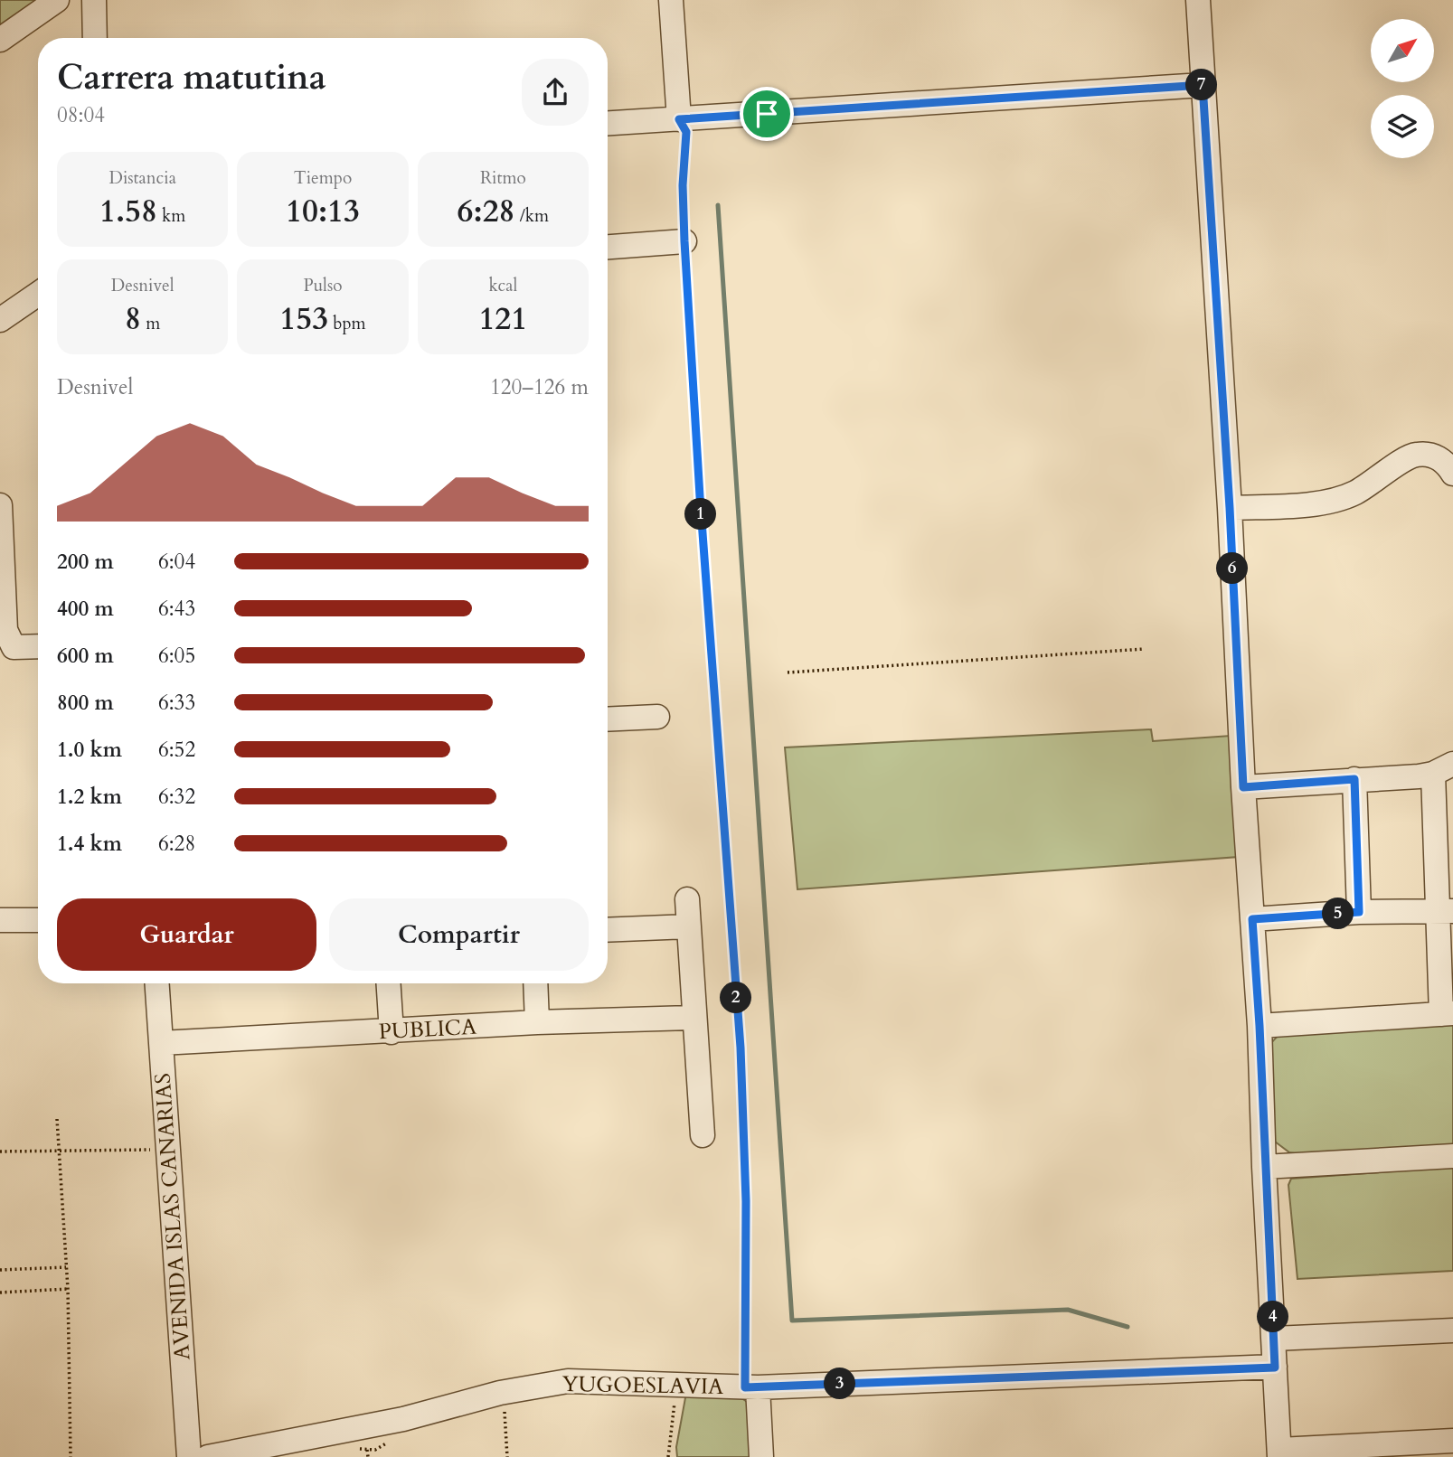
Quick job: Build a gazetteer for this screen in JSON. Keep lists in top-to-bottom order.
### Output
{
  "streets": {
    "street": ["PUBLICA", "AVENIDA ISLAS CANARIAS", "YUGOESLAVIA"]
  },
  "crossings": [
    ["PUBLICA", "AVENIDA ISLAS CANARIAS"]
  ],
  "north": "top right",
  "page": {
    "heading": ["Carrera matutina", "08:04"],
    "pins": [
      "7",
      "1",
      "6",
      "5",
      "2",
      "4",
      "3"
    ],
    "stats": [
      ["Distancia", "1.58 km"],
      ["Tiempo", "10:13"],
      ["Ritmo", "6:28 /km"],
      ["Desnivel", "8 m"],
      ["Pulso", "153 bpm"],
      ["kcal", "121"]
    ],
    "chart": ["Desnivel", "120–126 m"],
    "list": [
      {
        "name": "200 m",
        "note": "6:04"
      },
      {
        "name": "400 m",
        "note": "6:43"
      },
      {
        "name": "600 m",
        "note": "6:05"
      },
      {
        "name": "800 m",
        "note": "6:33"
      },
      {
        "name": "1.0 km",
        "note": "6:52"
      },
      {
        "name": "1.2 km",
        "note": "6:32"
      },
      {
        "name": "1.4 km",
        "note": "6:28"
      }
    ],
    "buttons": ["Guardar", "Compartir"]
  }
}
